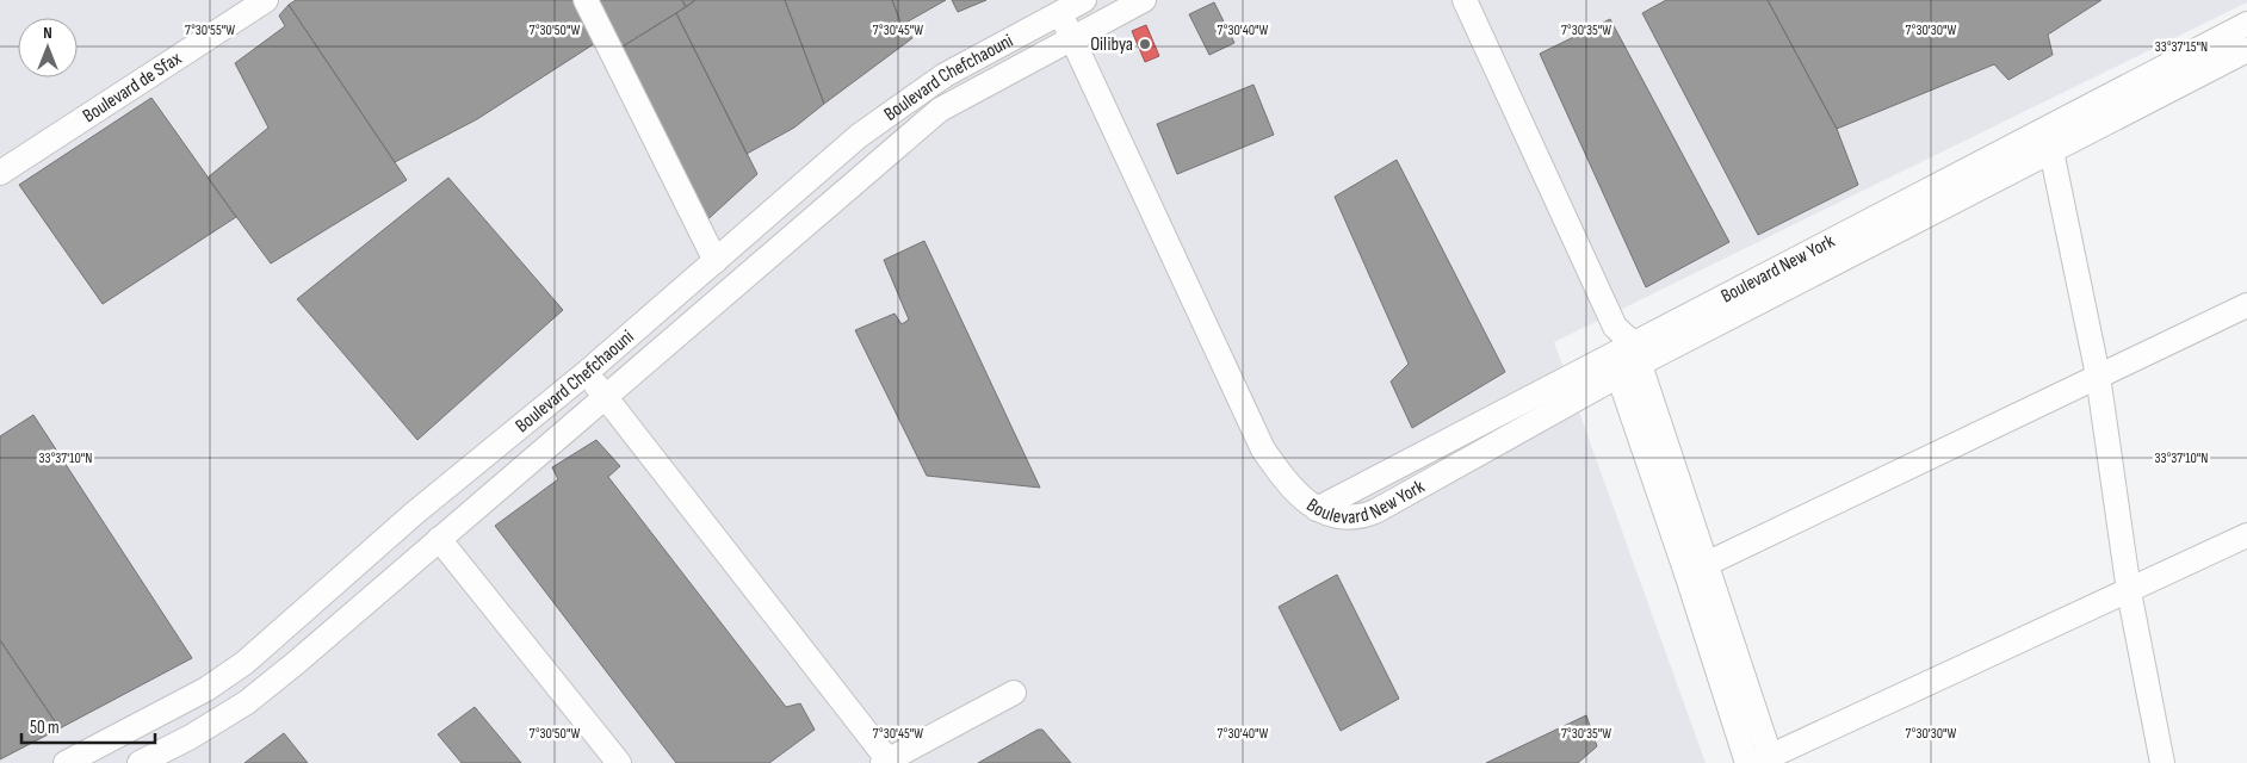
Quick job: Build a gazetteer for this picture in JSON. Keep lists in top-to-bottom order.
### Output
{
  "streets": {
    "street": ["Boulevard Chefchaouni", "Boulevard de Sfax", "Boulevard New York"]
  },
  "crossings": [
    ["Boulevard Chefchaouni", "Boulevard New York"]
  ],
  "places": ["Oilibya"],
  "scale_bar": "50 m",
  "north": "top",
  "coordinates": [
    "7°30'55\"W",
    "7°30'50\"W",
    "7°30'45\"W",
    "7°30'40\"W",
    "7°30'35\"W",
    "7°30'30\"W",
    "33°37'15\"N",
    "33°37'10\"N"
  ]
}
